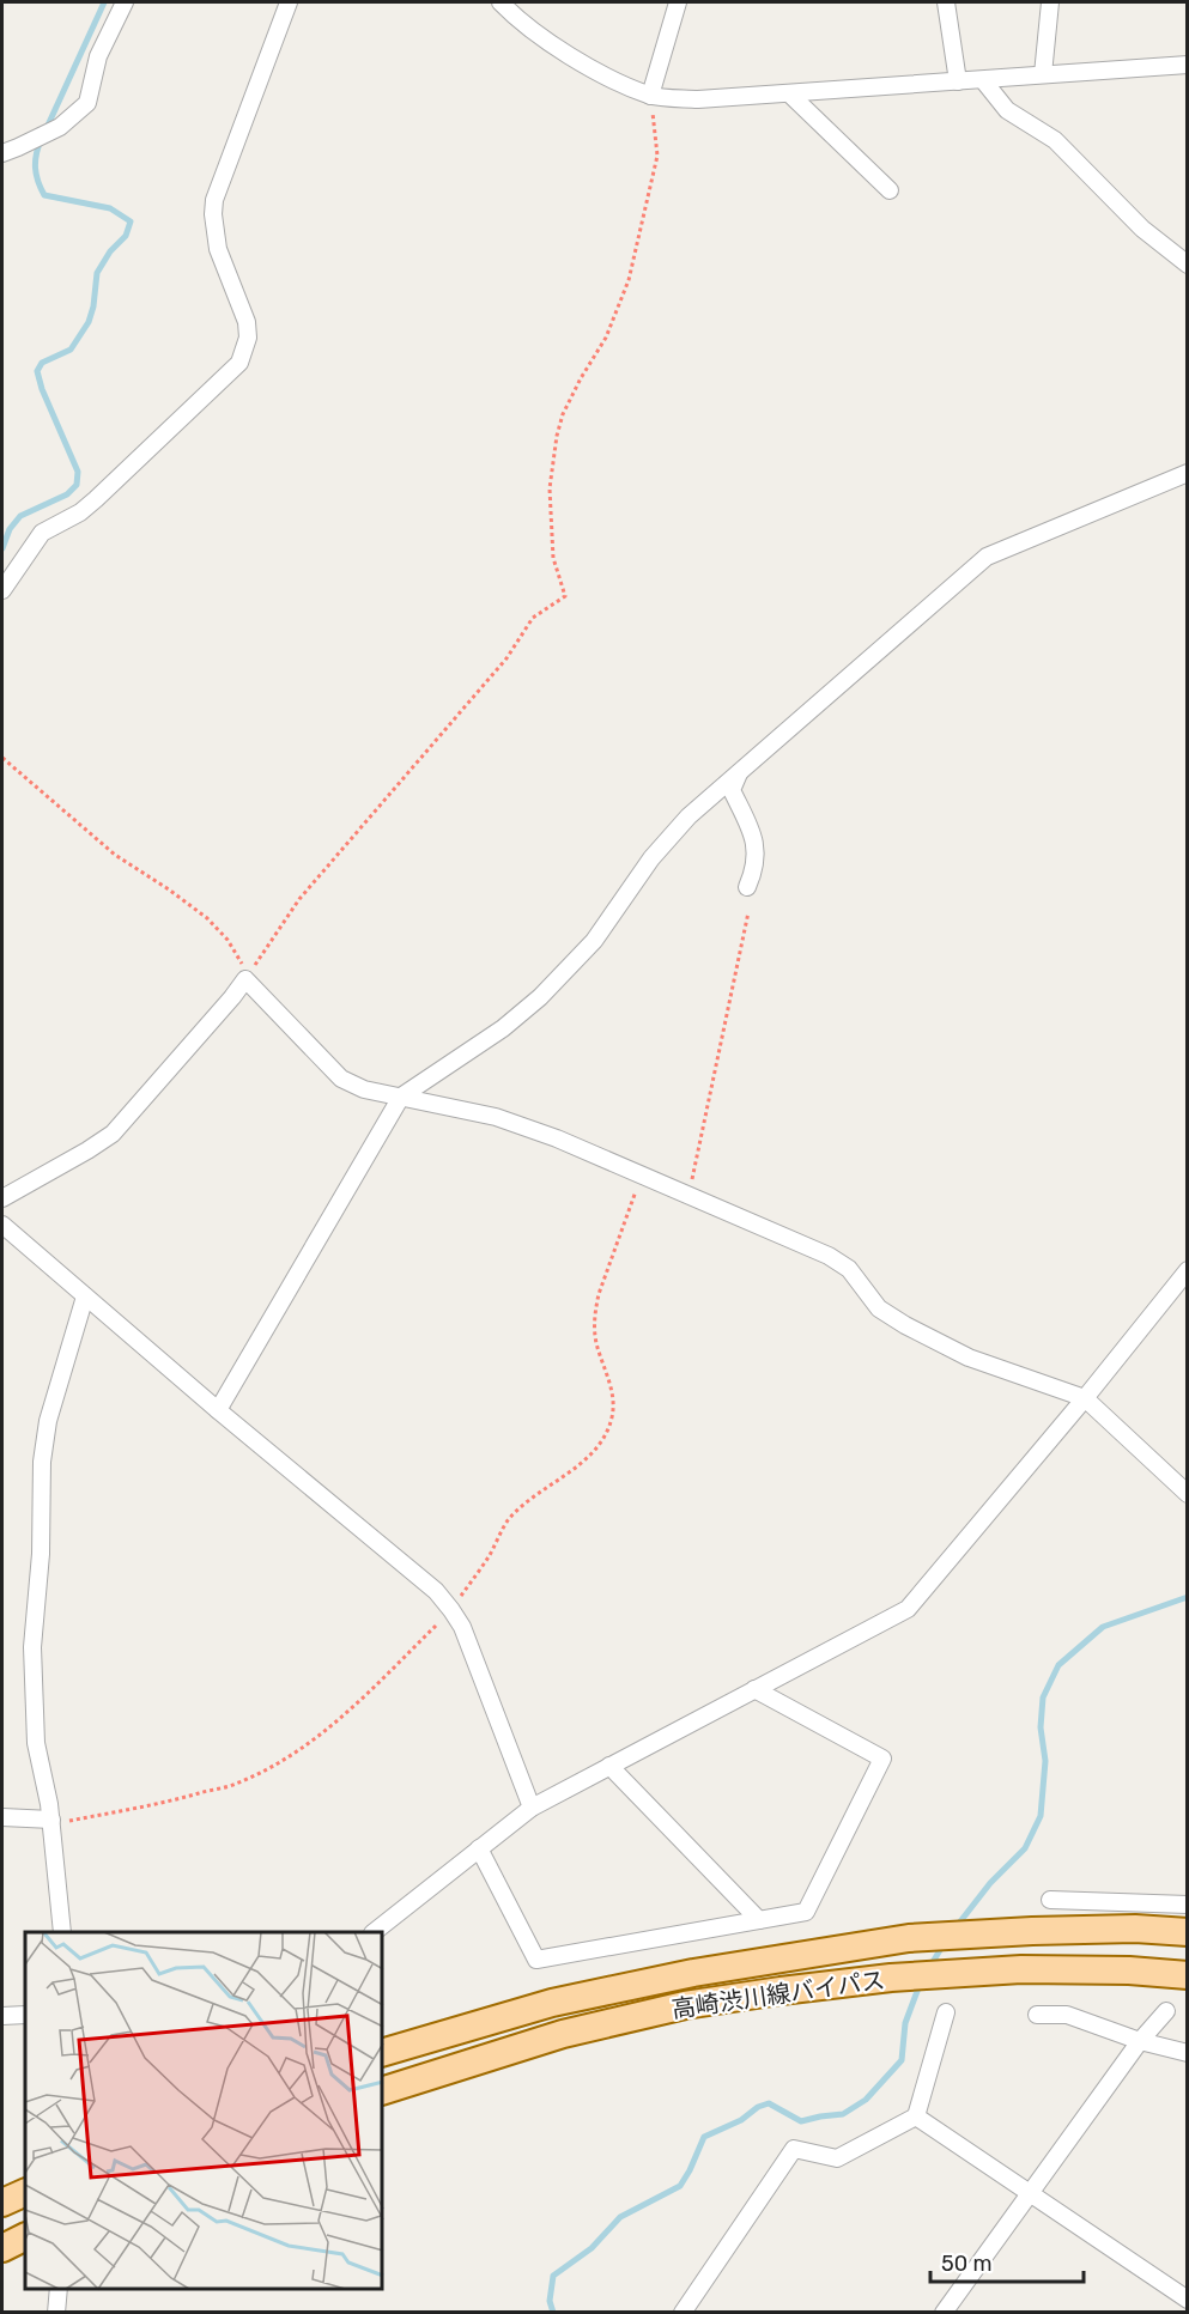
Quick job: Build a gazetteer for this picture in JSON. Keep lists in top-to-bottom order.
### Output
{
  "streets": {
    "main road": ["高崎渋川線バイパス"]
  },
  "scale_bar": "50 m"
}
